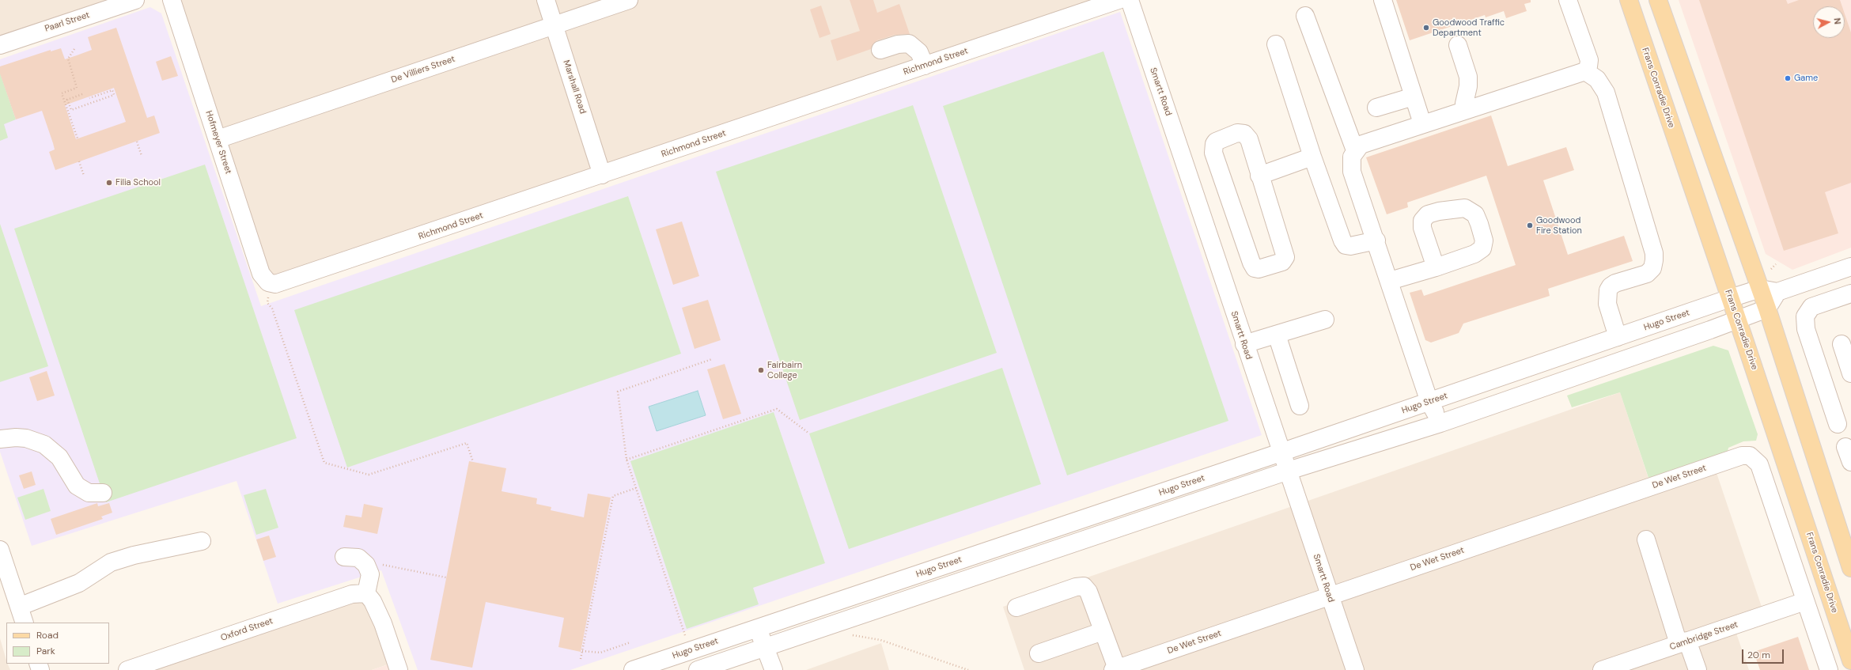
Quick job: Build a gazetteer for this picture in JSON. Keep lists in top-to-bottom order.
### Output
{
  "streets": {
    "main road": ["Frans Conradie Drive"],
    "street": [
      "Paarl Street",
      "Richmond Street",
      "De Villiers Street",
      "Marshall Road",
      "Smartt Road",
      "Hofmeyer Street",
      "Hugo Street",
      "De Wet Street",
      "Oxford Street",
      "Cambridge Street"
    ]
  },
  "crossings": [
    ["Richmond Street", "Marshall Road"],
    ["Richmond Street", "Hofmeyer Street"],
    ["De Villiers Street", "Marshall Road"],
    ["De Villiers Street", "Hofmeyer Street"],
    ["Frans Conradie Drive", "Hugo Street"],
    ["Smartt Road", "Hugo Street"],
    ["Smartt Road", "De Wet Street"],
    ["De Wet Street", "Cambridge Street"]
  ],
  "places": [
    "Goodwood Traffic Department",
    "Game",
    "Filia School",
    "Goodwood Fire Station",
    "Fairbairn College"
  ],
  "legend": ["Road", "Park"],
  "scale_bar": "20 m",
  "north": "right"
}
